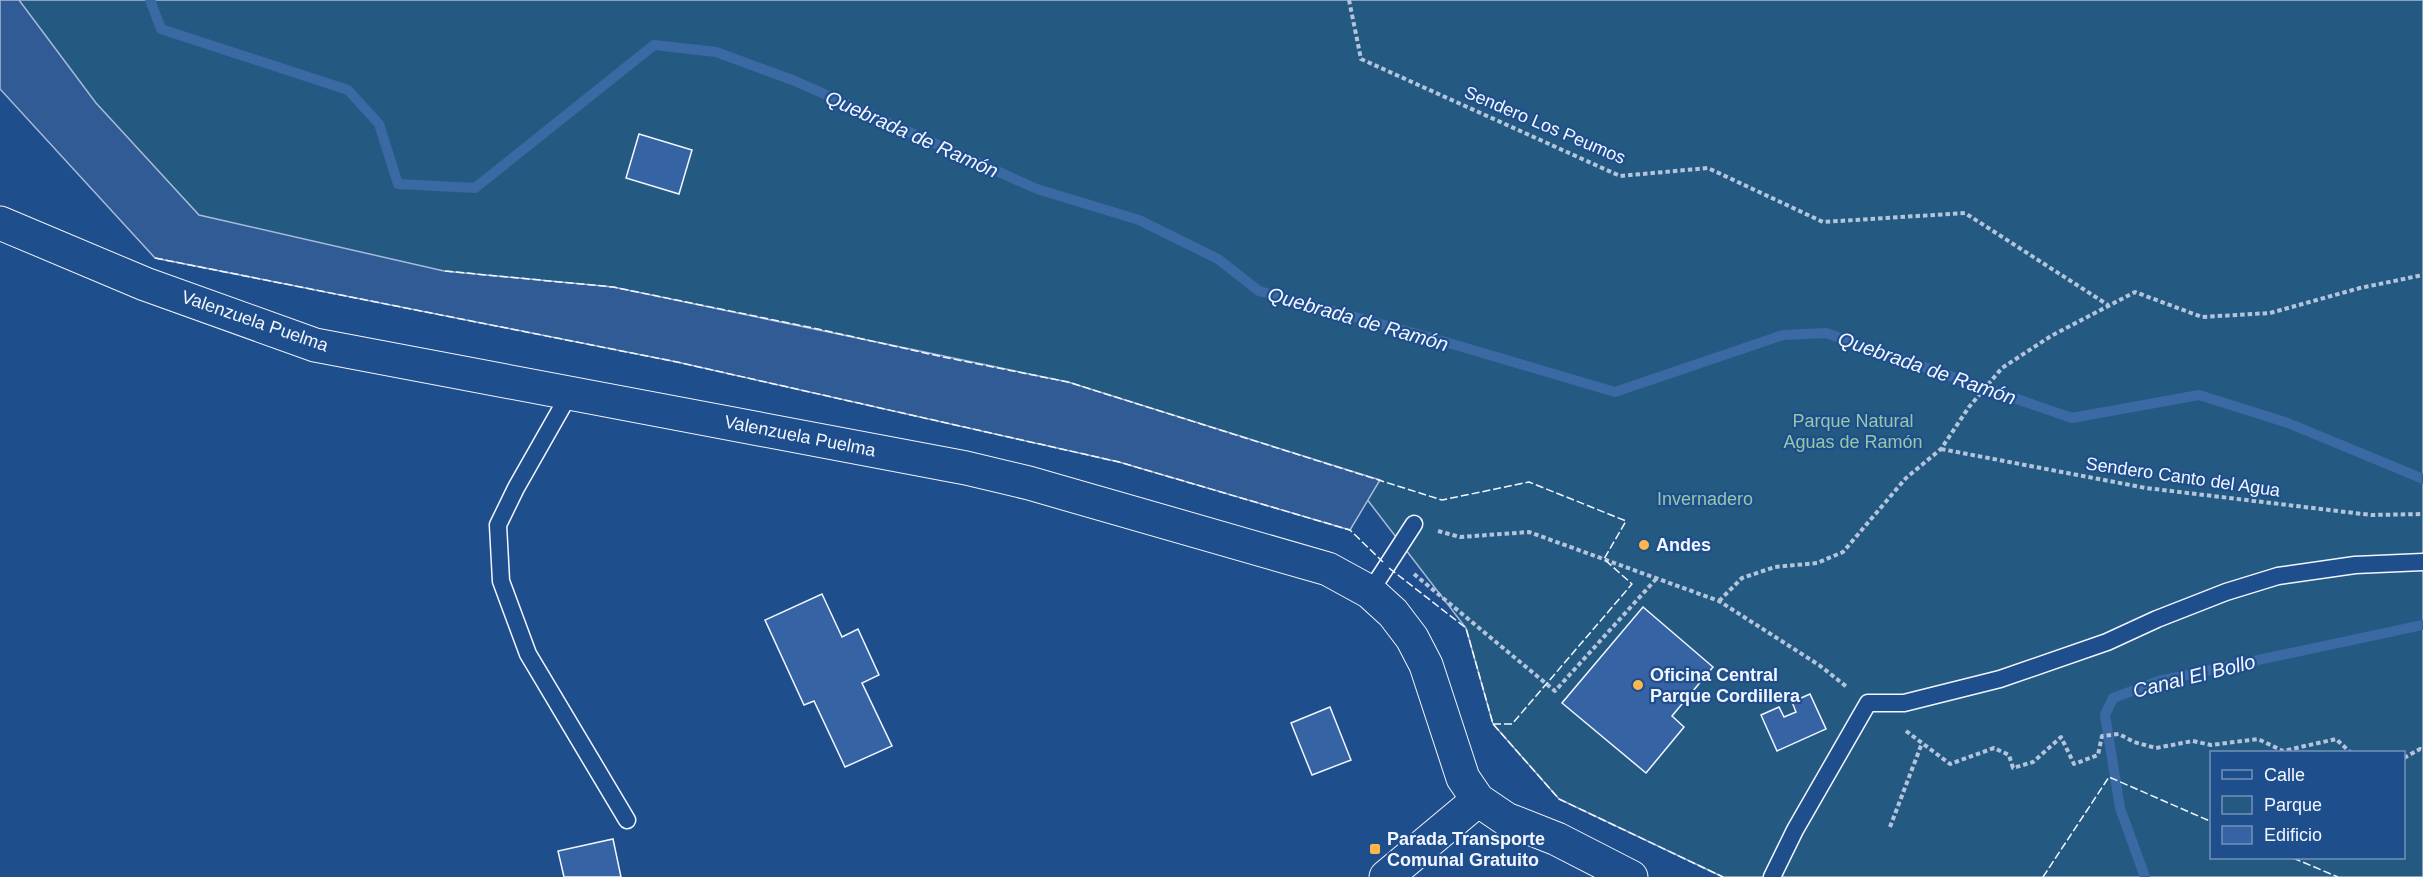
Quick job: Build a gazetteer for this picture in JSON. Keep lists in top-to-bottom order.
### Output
{
  "streets": {
    "street": ["Valenzuela Puelma"],
    "path": ["Sendero Los Peumos", "Sendero Canto del Agua"]
  },
  "water": ["Quebrada de Ramón", "Canal El Bollo"],
  "parks": ["Parque Natural Aguas de Ramón", "Invernadero"],
  "places": {
    "other": ["Andes", "Oficina Central Parque Cordillera"],
    "transit": ["Parada Transporte Comunal Gratuito"]
  },
  "legend": ["Calle", "Parque", "Edificio"]
}
